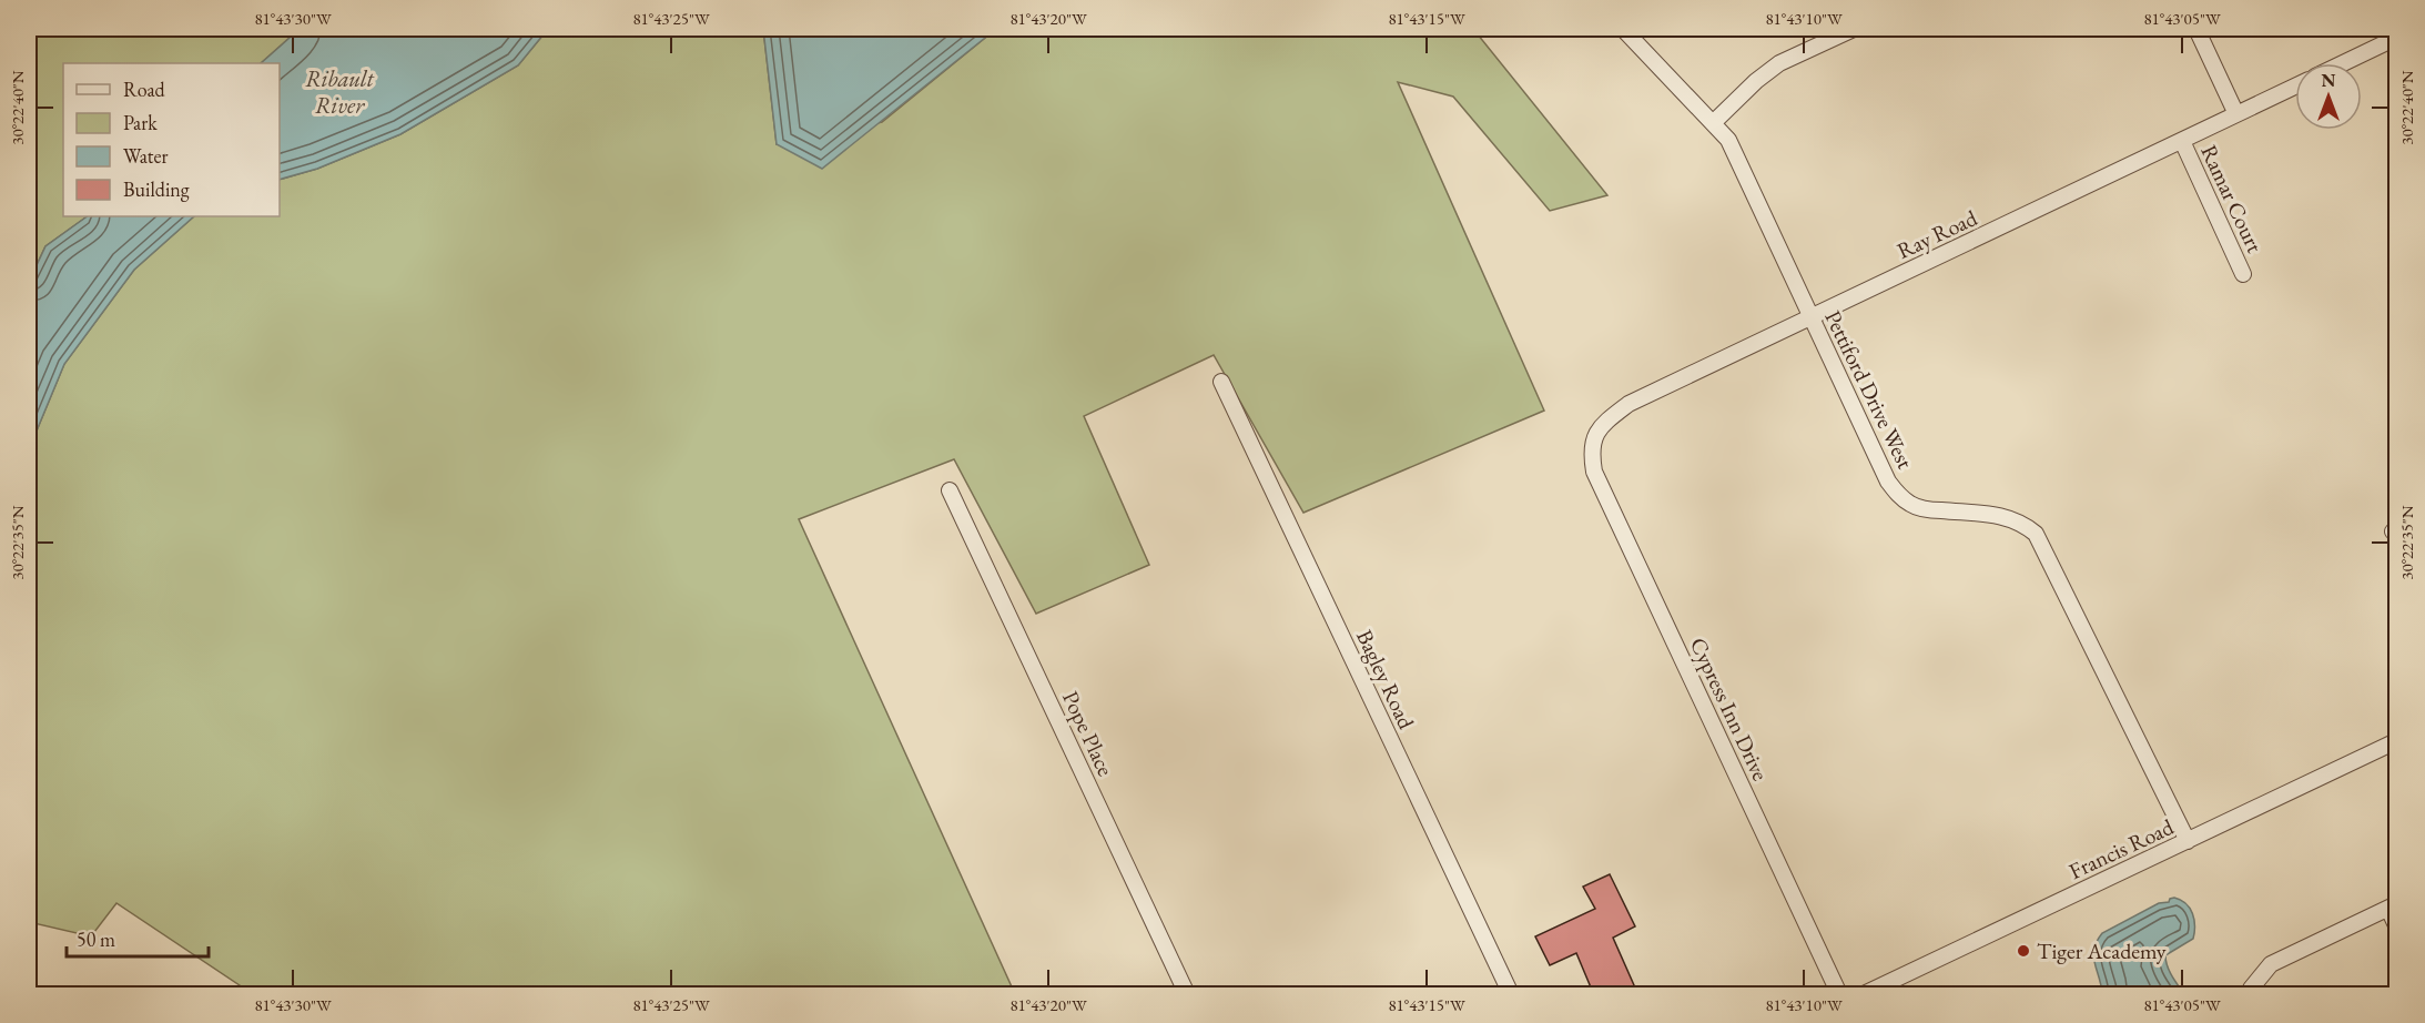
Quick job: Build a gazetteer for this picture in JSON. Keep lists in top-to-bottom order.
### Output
{
  "streets": {
    "street": [
      "Ramar Court",
      "Ray Road",
      "Pettiford Drive West",
      "Bagley Road",
      "Cypress Inn Drive",
      "Pope Place",
      "Francis Road"
    ]
  },
  "crossings": [
    ["Ramar Court", "Ray Road"],
    ["Ray Road", "Pettiford Drive West"],
    ["Ray Road", "Cypress Inn Drive"],
    ["Pettiford Drive West", "Francis Road"]
  ],
  "water": ["Ribault River"],
  "places": ["Tiger Academy"],
  "legend": [
    "Road",
    "Park",
    "Water",
    "Building"
  ],
  "scale_bar": "50 m",
  "north": "top",
  "coordinates": [
    "81°43'30\"W",
    "81°43'25\"W",
    "81°43'20\"W",
    "81°43'15\"W",
    "81°43'10\"W",
    "81°43'05\"W",
    "30°22'40\"N",
    "30°22'35\"N"
  ]
}
